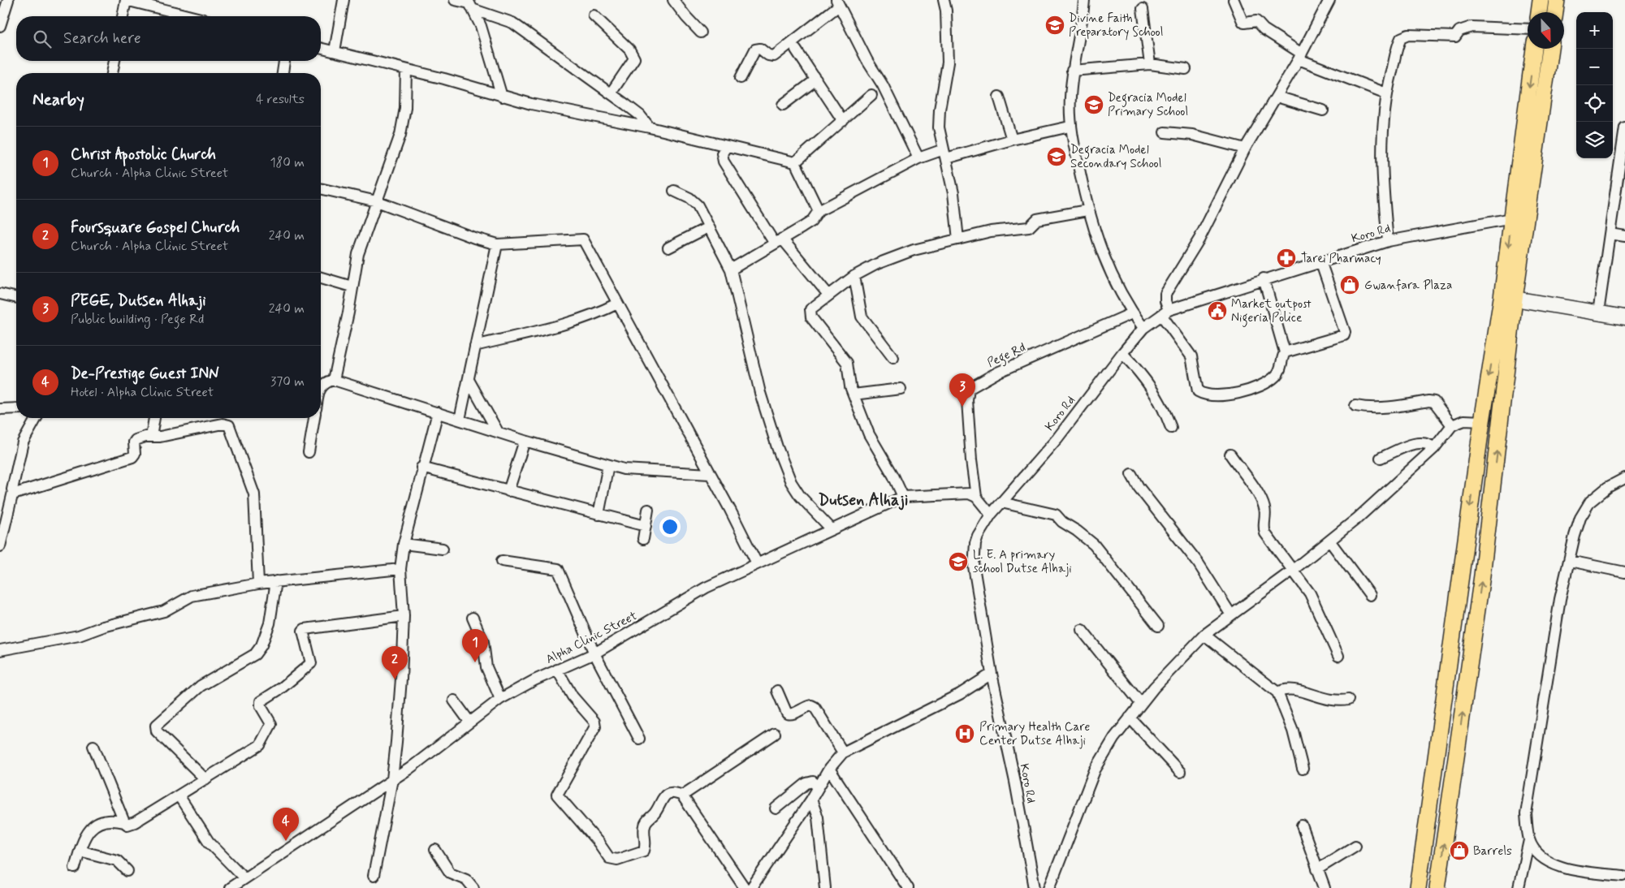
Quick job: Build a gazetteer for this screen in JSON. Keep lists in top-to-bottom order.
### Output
{
  "streets": {
    "street": ["Koro Rd", "Pege Rd", "Alpha Clinic Street"]
  },
  "crossings": [
    ["Pege Rd", "Alpha Clinic Street"]
  ],
  "districts": ["Dutsen Alhaji"],
  "places": {
    "school or university": [
      "Divine Faith Preparatory School",
      "Degracia Model Primary School",
      "Degracia Model Secondary School",
      "L. E. A primary school Dutse Alhaji"
    ],
    "pharmacy": ["Tarei Pharmacy"],
    "shop": ["Gwanfara Plaza", "Barrels"],
    "public building": ["Market outpost Nigeria Police"],
    "hospital": ["Primary Health Care Center Dutse Alhaji"]
  },
  "north": "bottom",
  "page": {
    "map_buttons": ["+", "−"],
    "search": "Search here",
    "heading": ["Nearby", "4 results"],
    "list": [
      {
        "mark": "1",
        "name": "Christ Apostolic Church",
        "note": "Church · Alpha Clinic Street",
        "value": "180 m"
      },
      {
        "mark": "2",
        "name": "Foursquare Gospel Church",
        "note": "Church · Alpha Clinic Street",
        "value": "240 m"
      },
      {
        "mark": "3",
        "name": "PEGE, Dutsen Alhaji",
        "note": "Public building · Pege Rd",
        "value": "240 m"
      },
      {
        "mark": "4",
        "name": "De-Prestige Guest INN",
        "note": "Hotel · Alpha Clinic Street",
        "value": "370 m"
      }
    ],
    "pins": [
      "3",
      "1",
      "2",
      "4"
    ]
  }
}
